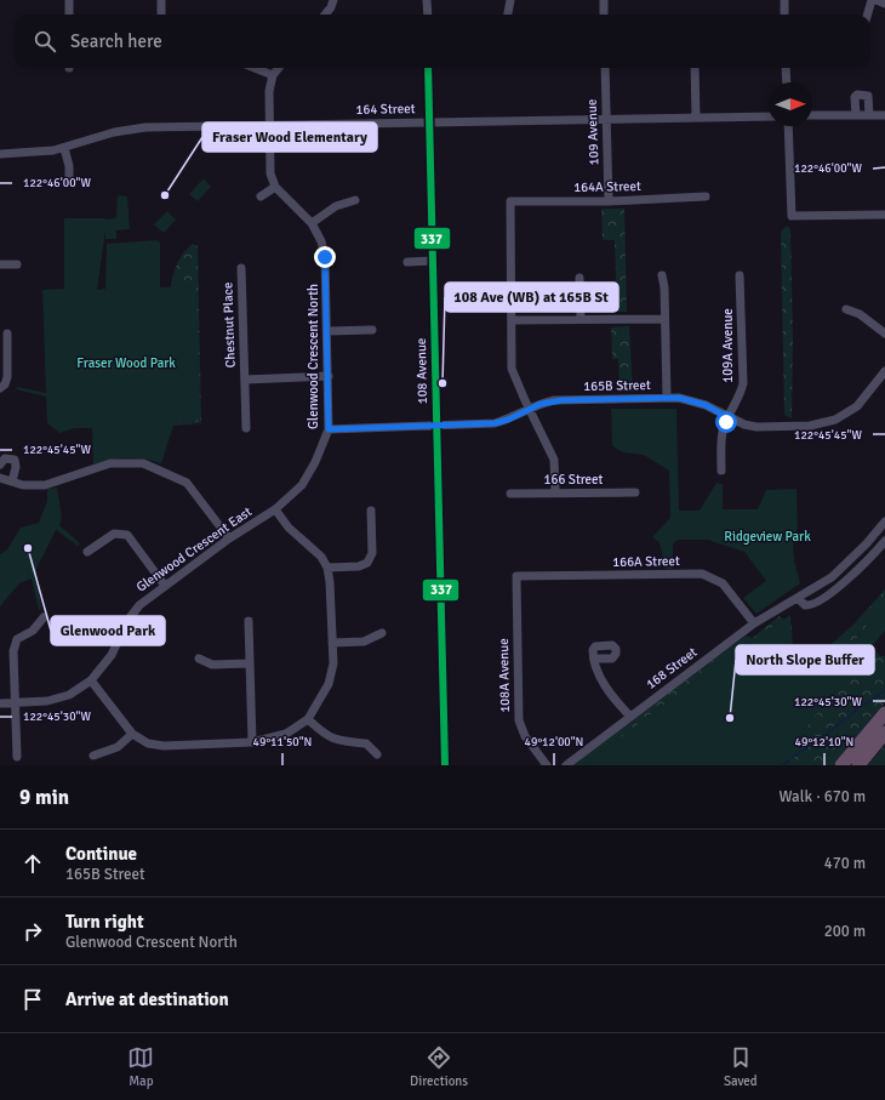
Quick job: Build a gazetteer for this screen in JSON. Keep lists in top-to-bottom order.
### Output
{
  "streets": {
    "street": [
      "164 Street",
      "109 Avenue",
      "164A Street",
      "Chestnut Place",
      "109A Avenue",
      "Glenwood Crescent North",
      "108 Avenue",
      "165B Street",
      "166 Street",
      "Glenwood Crescent East",
      "166A Street",
      "168 Street",
      "108A Avenue"
    ]
  },
  "crossings": [
    ["164 Street", "109 Avenue"],
    ["164 Street", "108 Avenue"],
    ["109 Avenue", "164A Street"],
    ["Chestnut Place", "Glenwood Crescent North"],
    ["109A Avenue", "165B Street"],
    ["Glenwood Crescent North", "165B Street"],
    ["Glenwood Crescent North", "Glenwood Crescent East"],
    ["108 Avenue", "165B Street"],
    ["166A Street", "168 Street"],
    ["166A Street", "108A Avenue"]
  ],
  "parks": ["Fraser Wood Park", "Ridgeview Park"],
  "places": [
    "Fraser Wood Elementary",
    "108 Ave (WB) at 165B St",
    "Glenwood Park",
    "North Slope Buffer"
  ],
  "lines": ["transit line 337"],
  "north": "right",
  "page": {
    "search": "Search here",
    "heading": ["9 min", "Walk · 670 m"],
    "list": [
      ["Continue", "165B Street", "470 m"],
      ["Turn right", "Glenwood Crescent North", "200 m"],
      "Arrive at destination"
    ],
    "nav": ["Map", "Directions", "Saved"]
  },
  "coordinates": [
    "122°46'00\"W",
    "122°45'45\"W",
    "122°45'30\"W",
    "49°11'50\"N",
    "49°12'00\"N",
    "49°12'10\"N"
  ]
}
